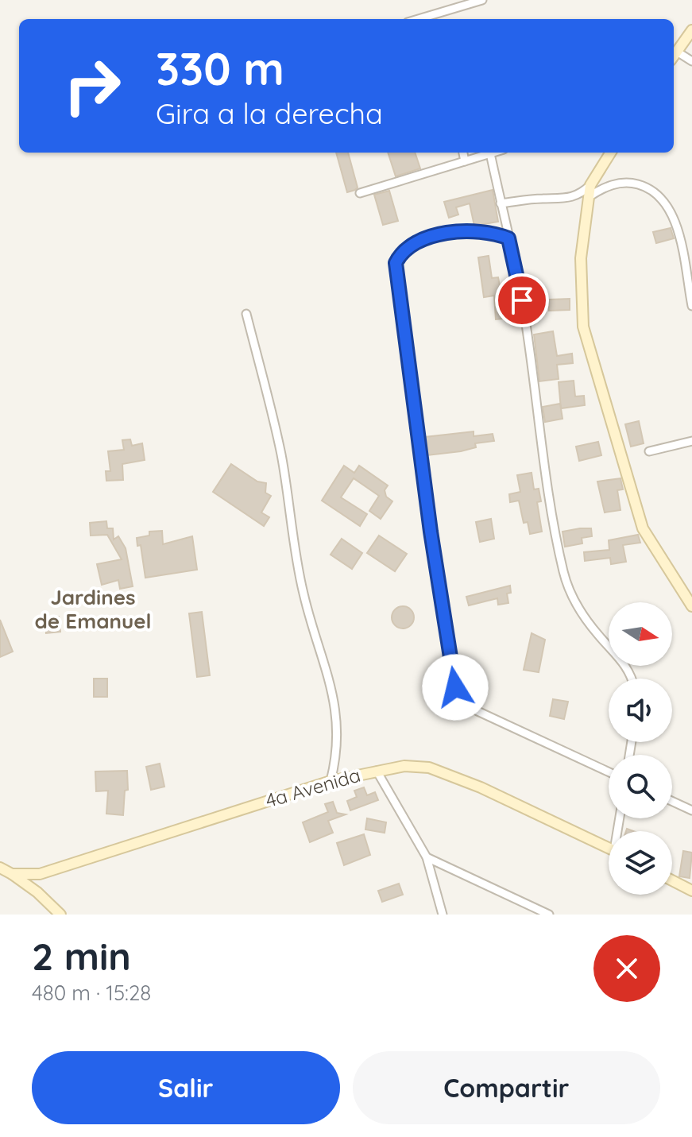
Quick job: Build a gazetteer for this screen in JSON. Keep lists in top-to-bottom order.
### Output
{
  "streets": {
    "street": ["4a Avenida"]
  },
  "districts": ["Jardines de Emanuel"],
  "north": "right",
  "page": {
    "turn": ["330 m", "Gira a la derecha"],
    "heading": ["2 min", "480 m · 15:28"],
    "buttons": ["Salir", "Compartir"]
  }
}
